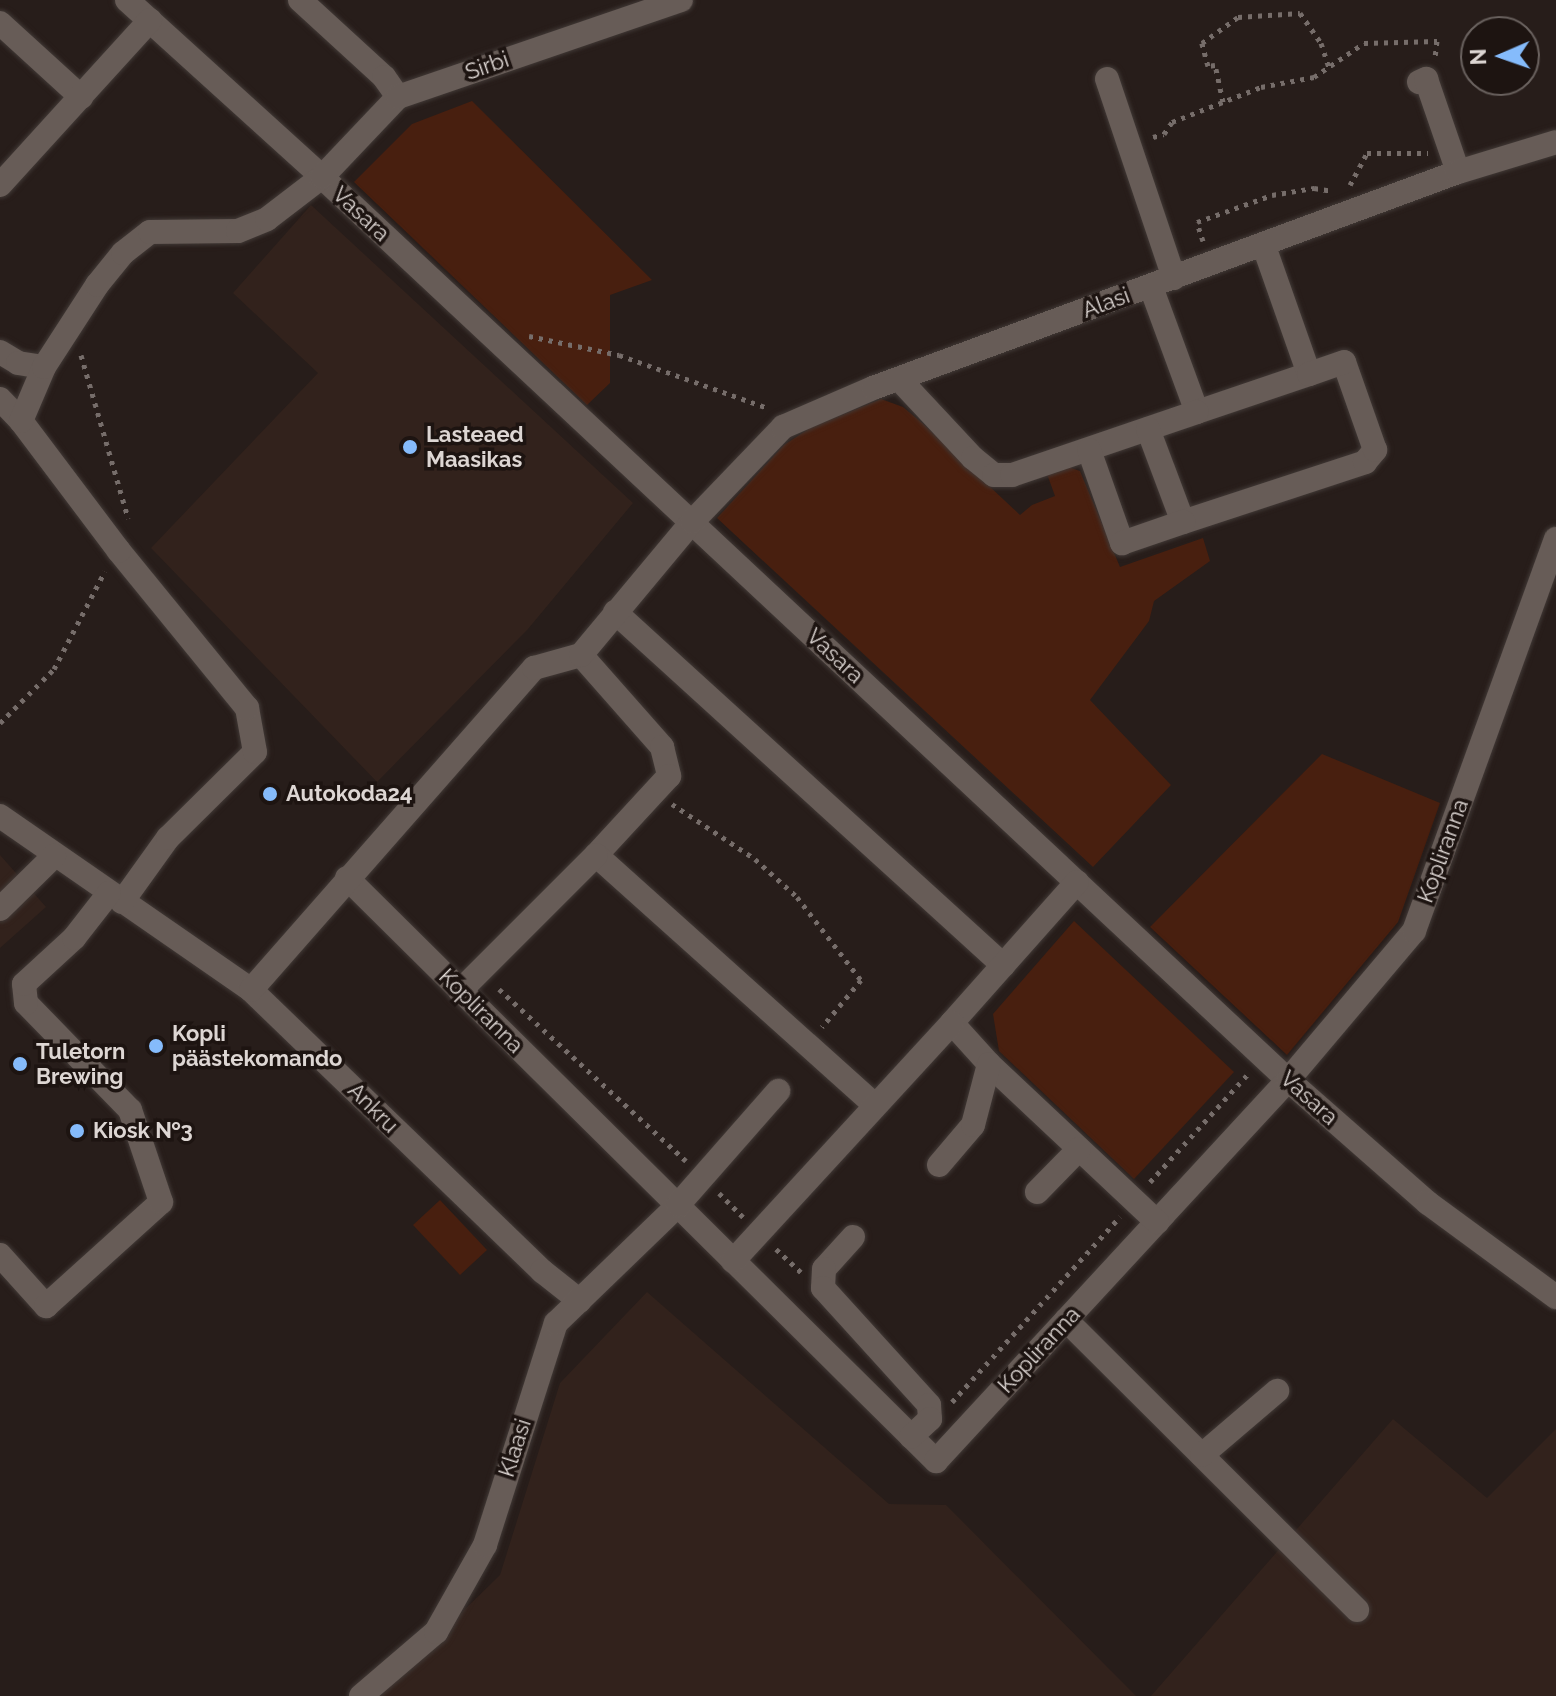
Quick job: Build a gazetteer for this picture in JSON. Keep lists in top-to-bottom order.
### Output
{
  "streets": {
    "street": [
      "Sirbi",
      "Vasara",
      "Alasi",
      "Kopliranna",
      "Ankru",
      "Klaasi"
    ]
  },
  "crossings": [
    ["Sirbi", "Vasara"],
    ["Vasara", "Alasi"],
    ["Vasara", "Kopliranna"],
    ["Kopliranna", "Klaasi"],
    ["Ankru", "Klaasi"]
  ],
  "places": [
    "Lasteaed Maasikas",
    "Autokoda24",
    "Kopli päästekomando",
    "Tuletorn Brewing",
    "Kiosk №3"
  ],
  "north": "left"
}
